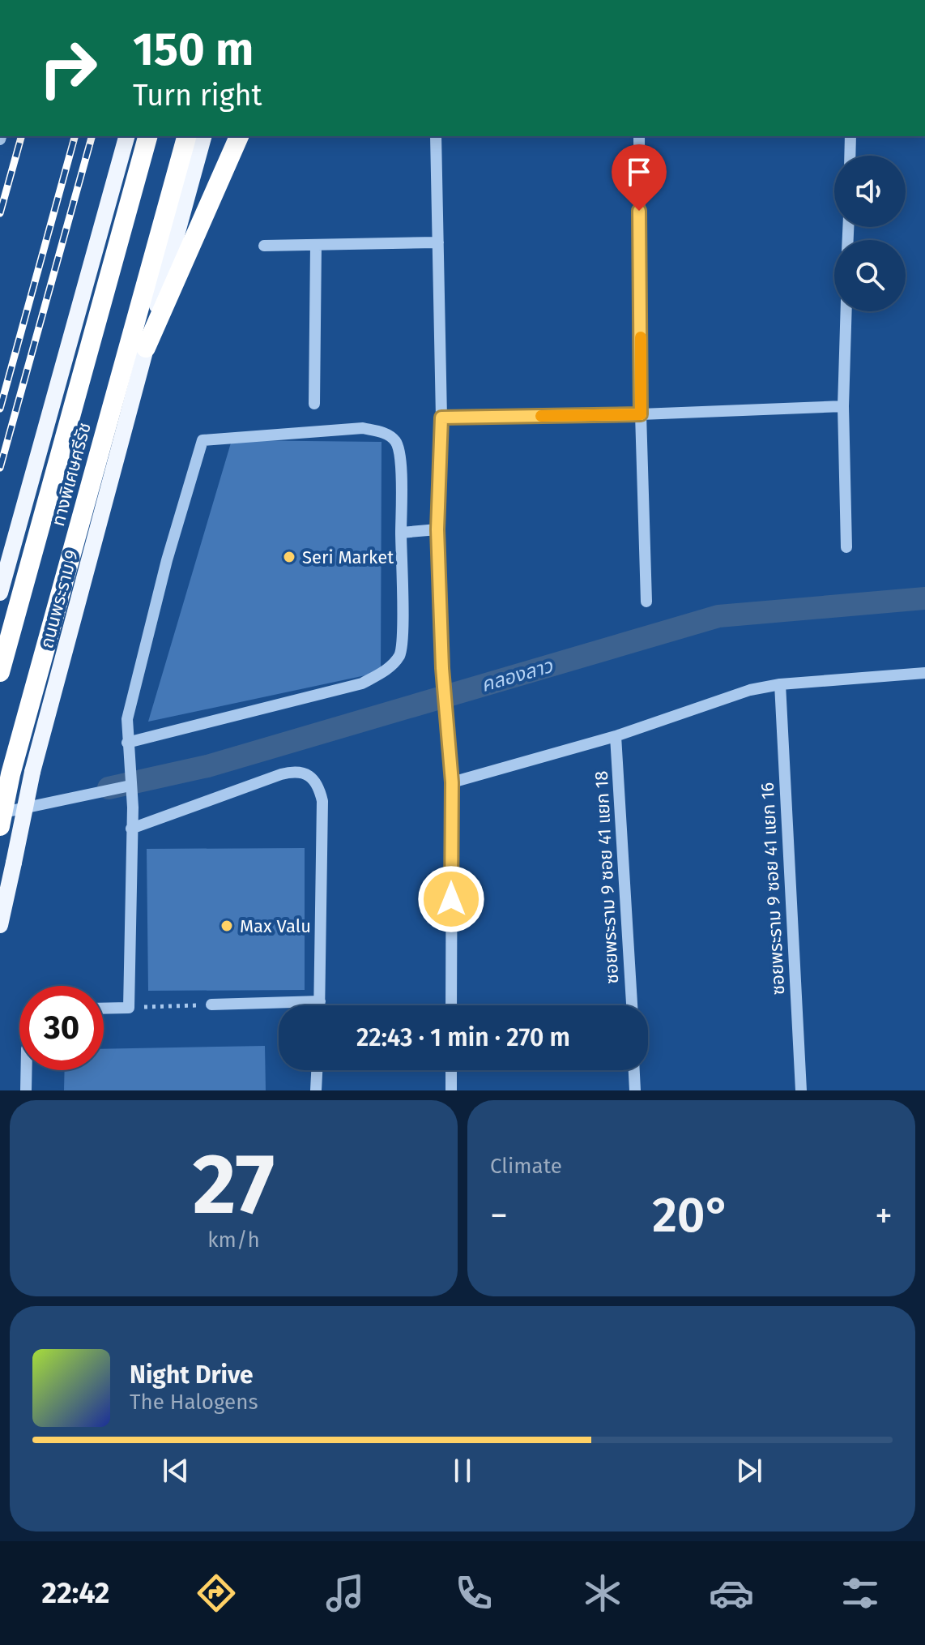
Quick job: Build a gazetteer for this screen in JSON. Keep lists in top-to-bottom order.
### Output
{
  "streets": {
    "highway": ["ทางพิเศษศรีรัช"],
    "main road": ["ถนนพระราม 9"],
    "street": ["ซอยพระราม 9 ซอย 41 แยก 18", "ซอยพระราม 9 ซอย 41 แยก 16"]
  },
  "water": ["คลองลาว"],
  "places": ["Seri Market", "Max Valu"],
  "page": {
    "turn": ["150 m", "Turn right"],
    "limit": "30",
    "trip": "22:43 · 1 min · 270 m",
    "tile": [
      ["27", "km/h"],
      "Climate"
    ],
    "heat": ["−", "20°", "+"],
    "song": ["Night Drive", "The Halogens"],
    "tabs": "22:42"
  }
}
